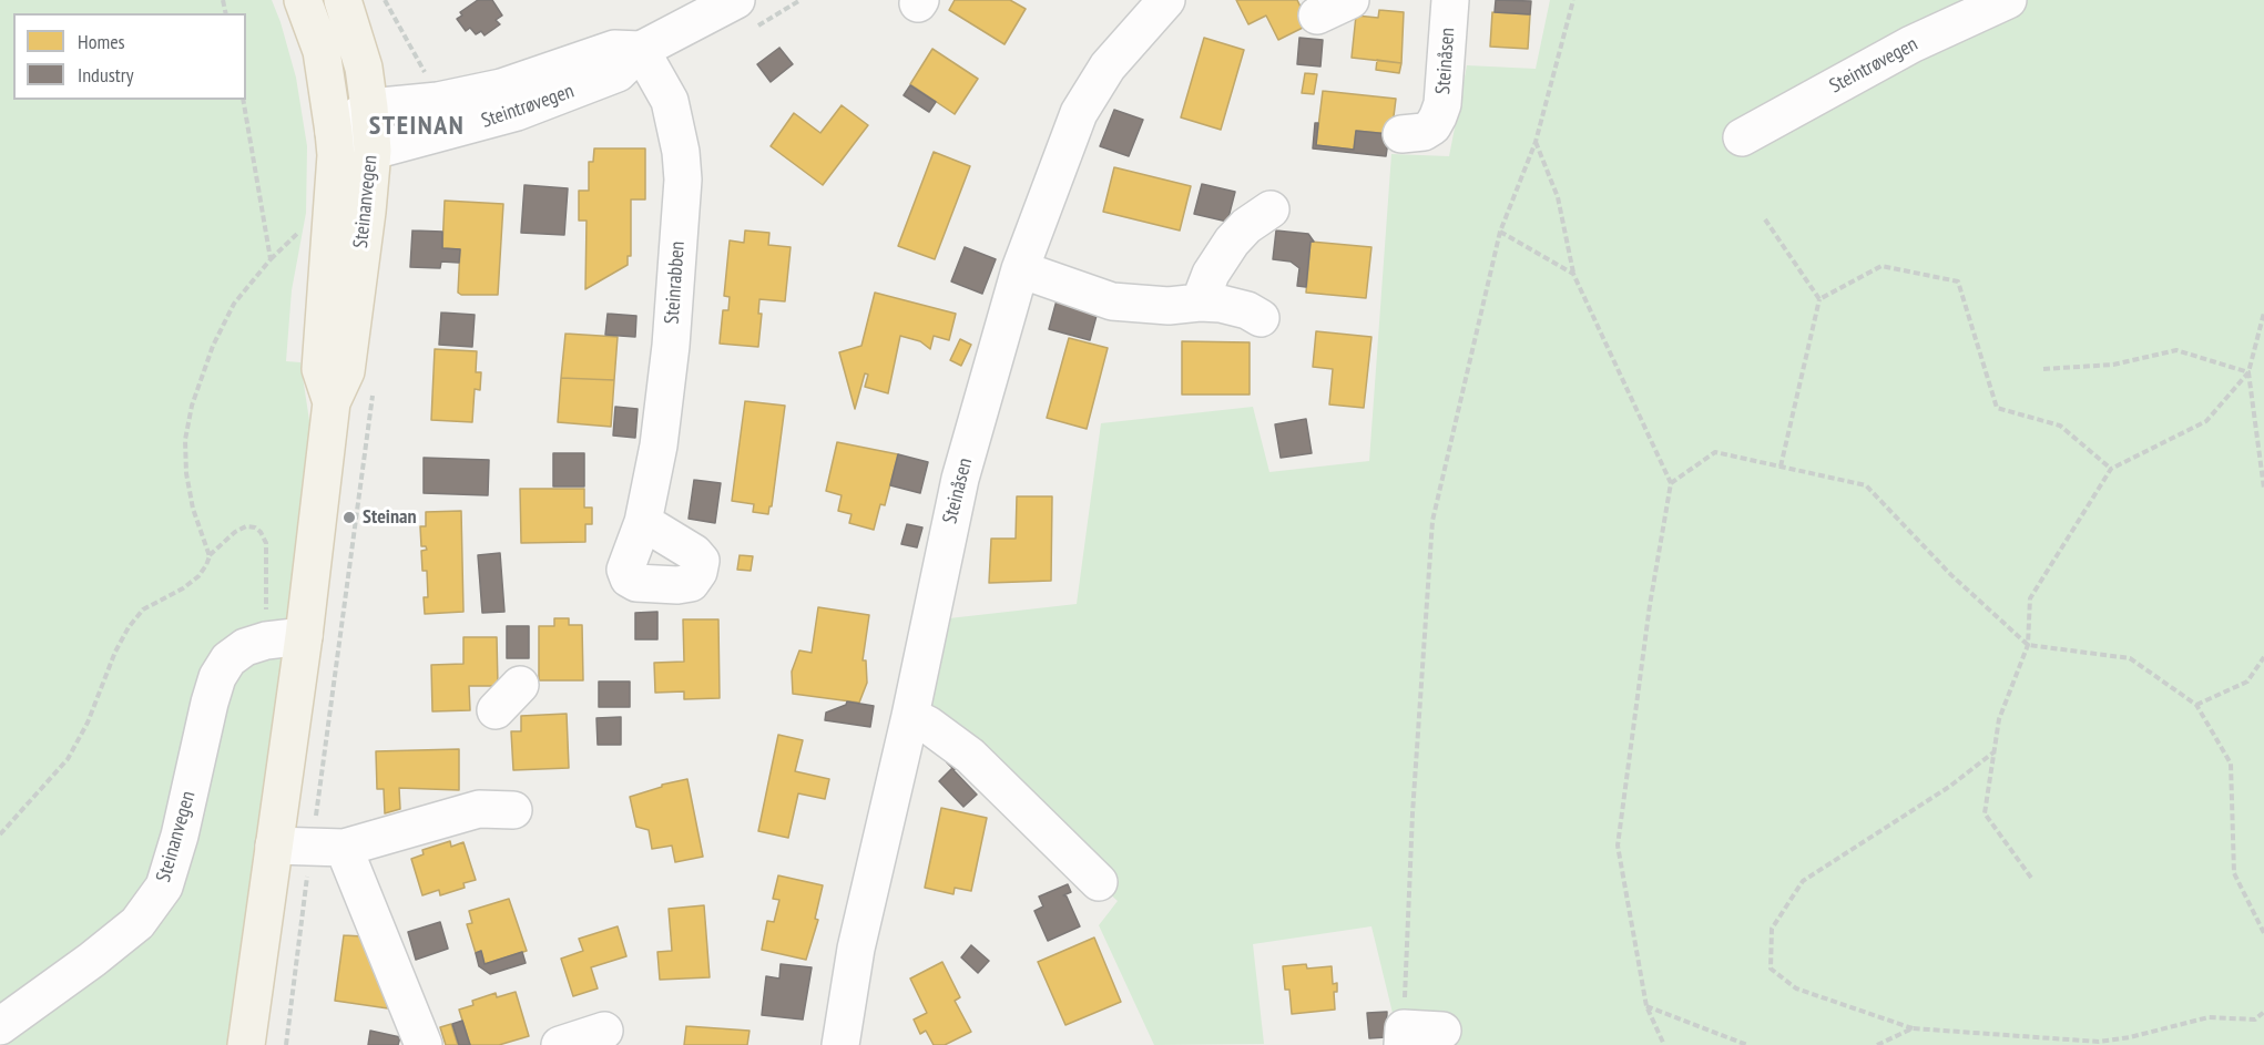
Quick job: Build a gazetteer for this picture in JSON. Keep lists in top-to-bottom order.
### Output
{
  "streets": {
    "main road": ["Steinanvegen"],
    "street": ["Steinåsen", "Steintrøvegen", "Steinrabben"]
  },
  "crossings": [
    ["Steintrøvegen", "Steinanvegen"],
    ["Steintrøvegen", "Steinrabben"]
  ],
  "districts": ["STEINAN"],
  "places": ["Steinan"],
  "legend": ["Homes", "Industry"]
}
